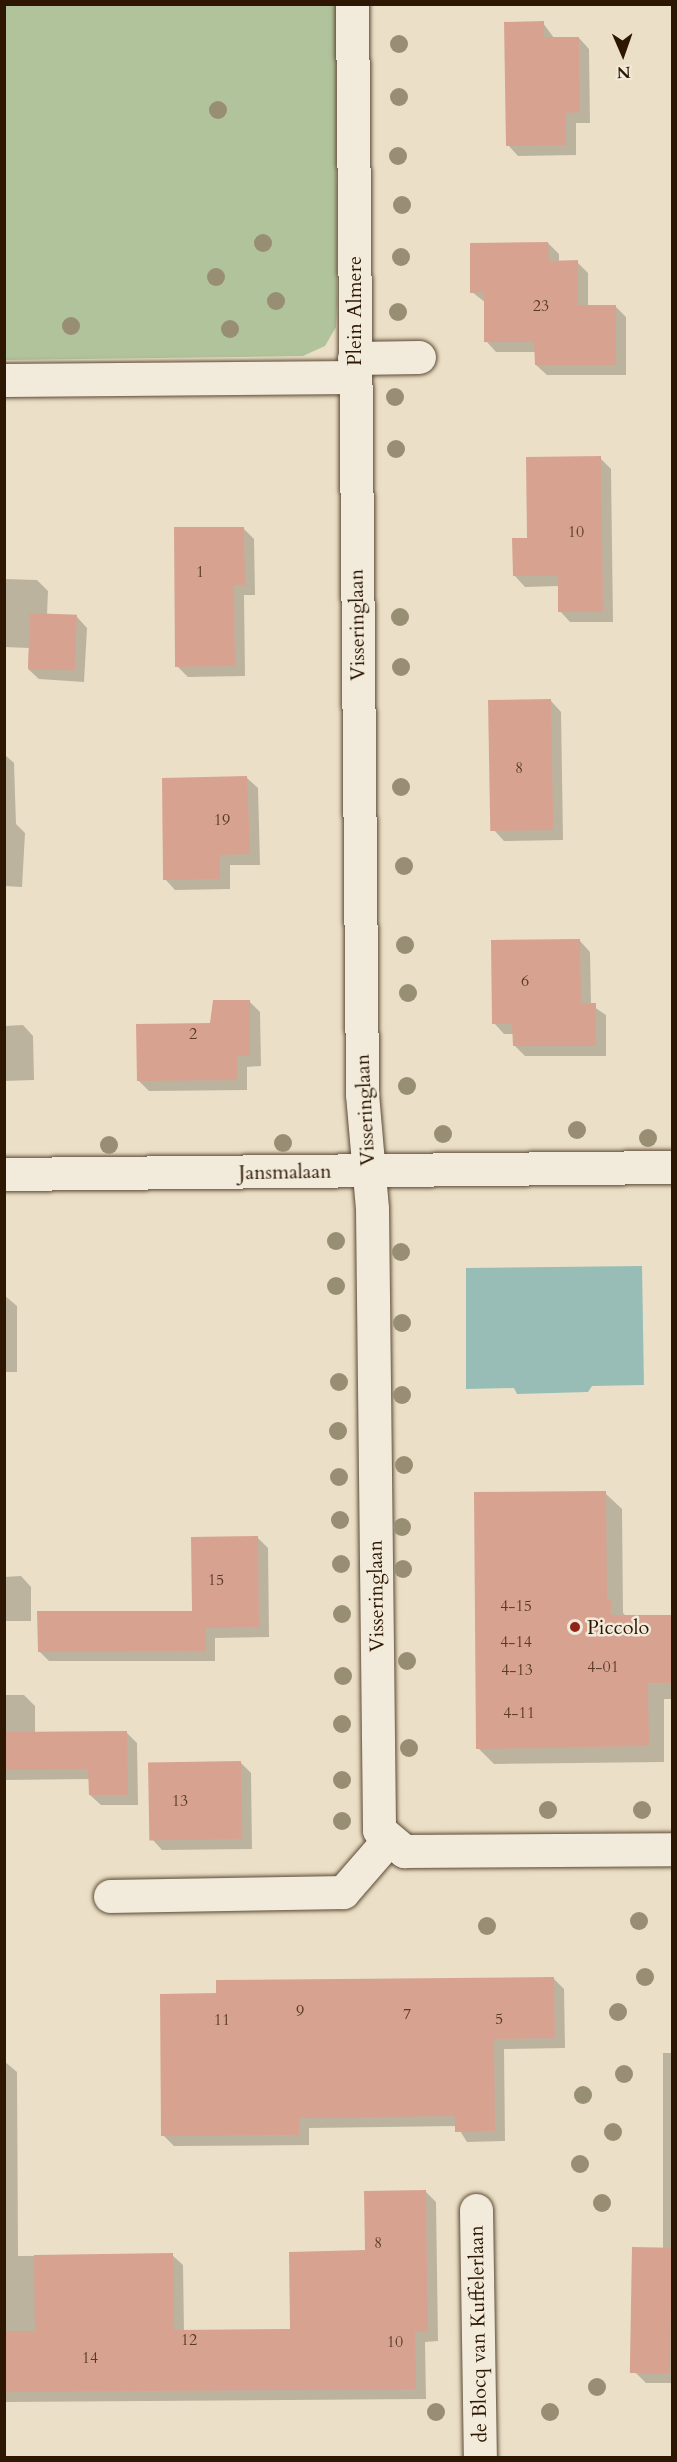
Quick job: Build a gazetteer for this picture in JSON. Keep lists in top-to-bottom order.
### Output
{
  "streets": {
    "street": [
      "Plein Almere",
      "Visseringlaan",
      "Jansmalaan",
      "de Blocq van Kuffelerlaan"
    ]
  },
  "crossings": [
    ["Plein Almere", "Visseringlaan"],
    ["Visseringlaan", "Jansmalaan"]
  ],
  "places": ["Piccolo"],
  "house_numbers": [
    "23",
    "10",
    "1",
    "8",
    "19",
    "6",
    "2",
    "15",
    "4-15",
    "4-14",
    "4-01",
    "4-13",
    "4-11",
    "13",
    "9",
    "7",
    "5",
    "11",
    "8",
    "12",
    "10",
    "14"
  ],
  "north": "bottom"
}
